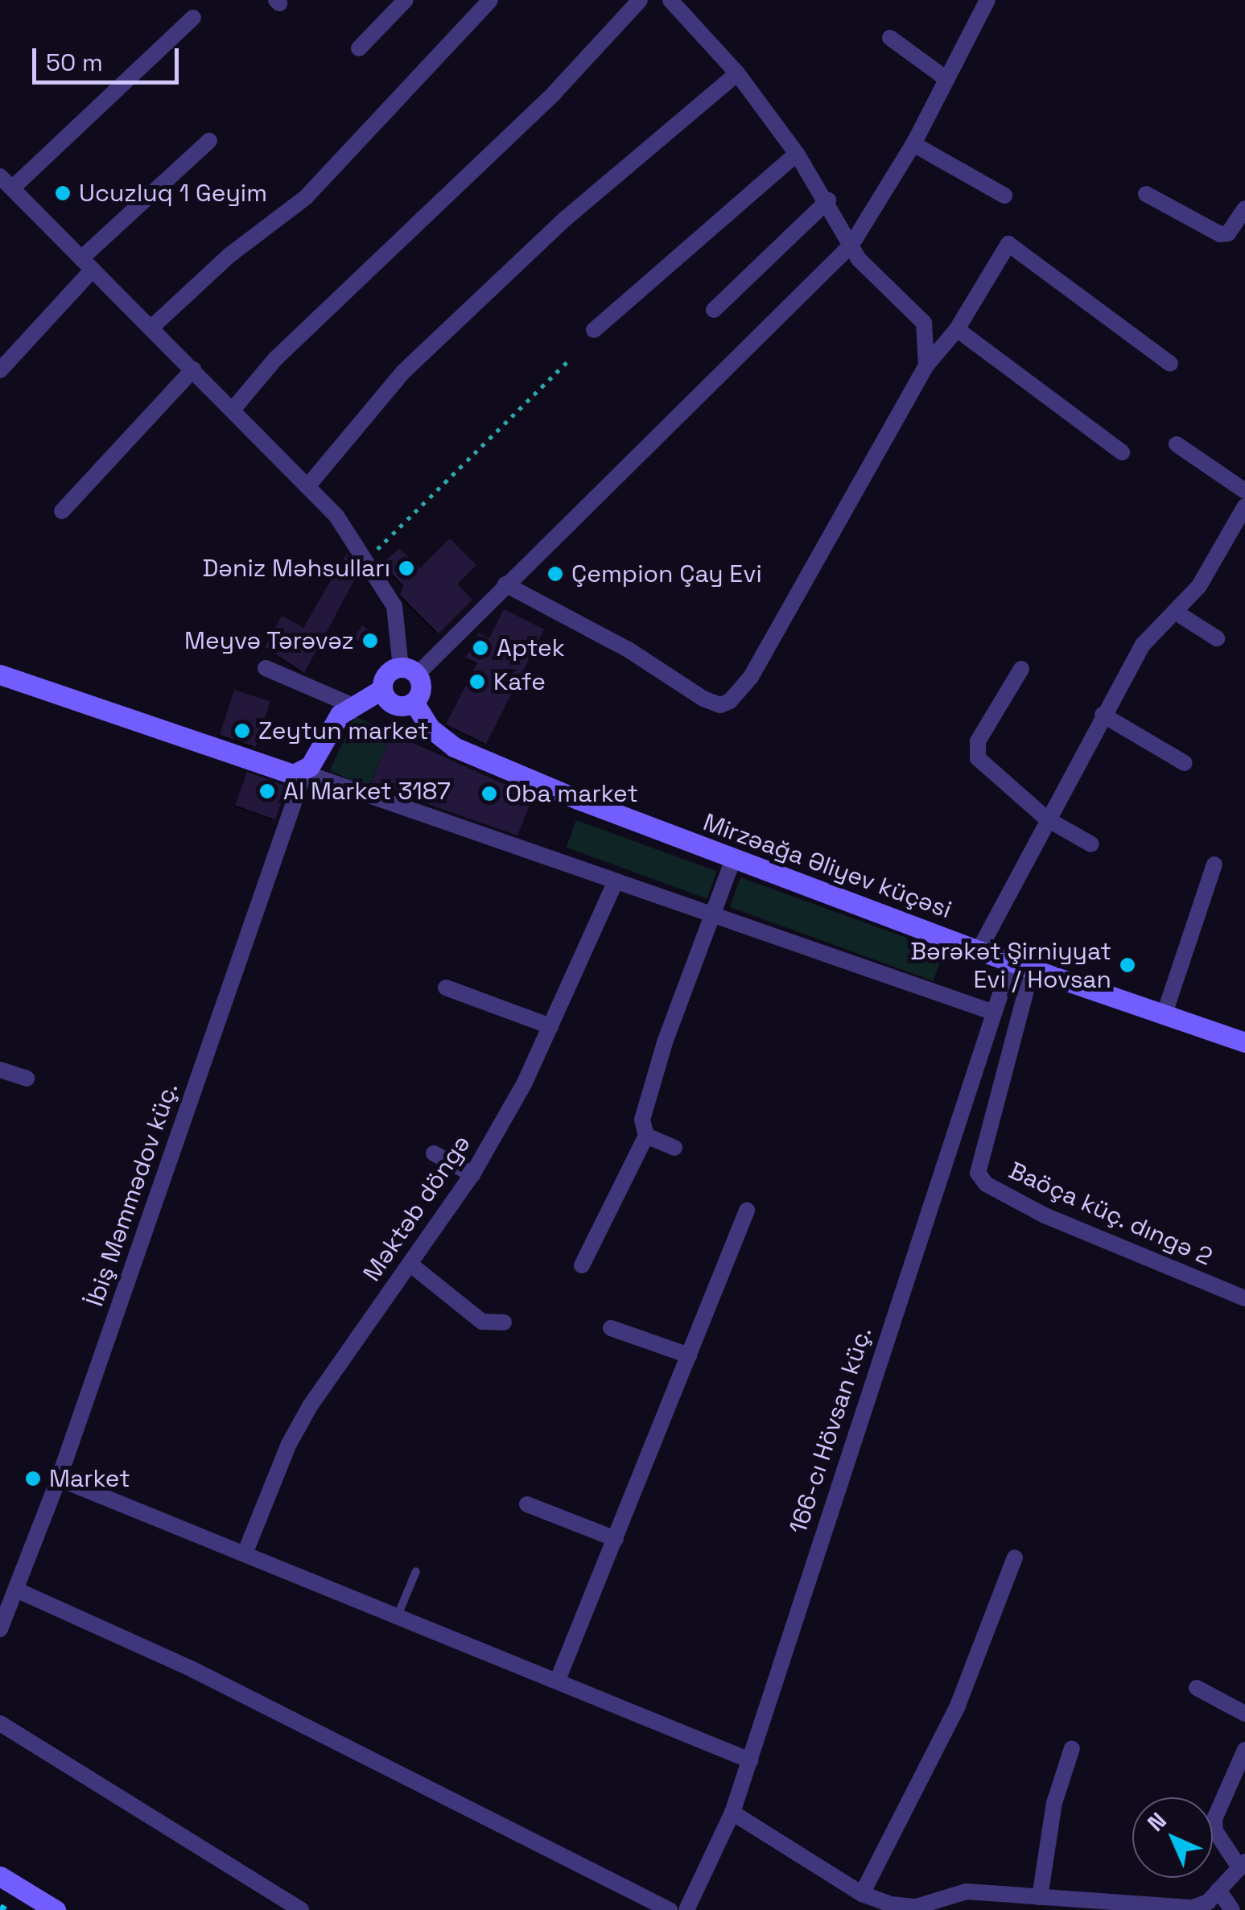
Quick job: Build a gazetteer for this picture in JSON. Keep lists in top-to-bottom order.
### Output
{
  "streets": {
    "street": [
      "Mirzəağa Əliyev küçəsi",
      "İbiş Məmmədov küç.",
      "Məktəb döngə",
      "Baöça küç. dıngə 2",
      "166-cı Hövsan küç."
    ]
  },
  "crossings": [
    ["Mirzəağa Əliyev küçəsi", "Baöça küç. dıngə 2"],
    ["Mirzəağa Əliyev küçəsi", "166-cı Hövsan küç."]
  ],
  "places": [
    "Ucuzluq 1 Geyim",
    "Dəniz Məhsulları",
    "Çempion Çay Evi",
    "Meyvə Tərəvəz",
    "Aptek",
    "Kafe",
    "Zeytun market",
    "Al Market 3187",
    "Oba market",
    "Bərəkət Şirniyyat Evi / Hovsan",
    "Market"
  ],
  "scale_bar": "50 m",
  "north": "top left"
}
